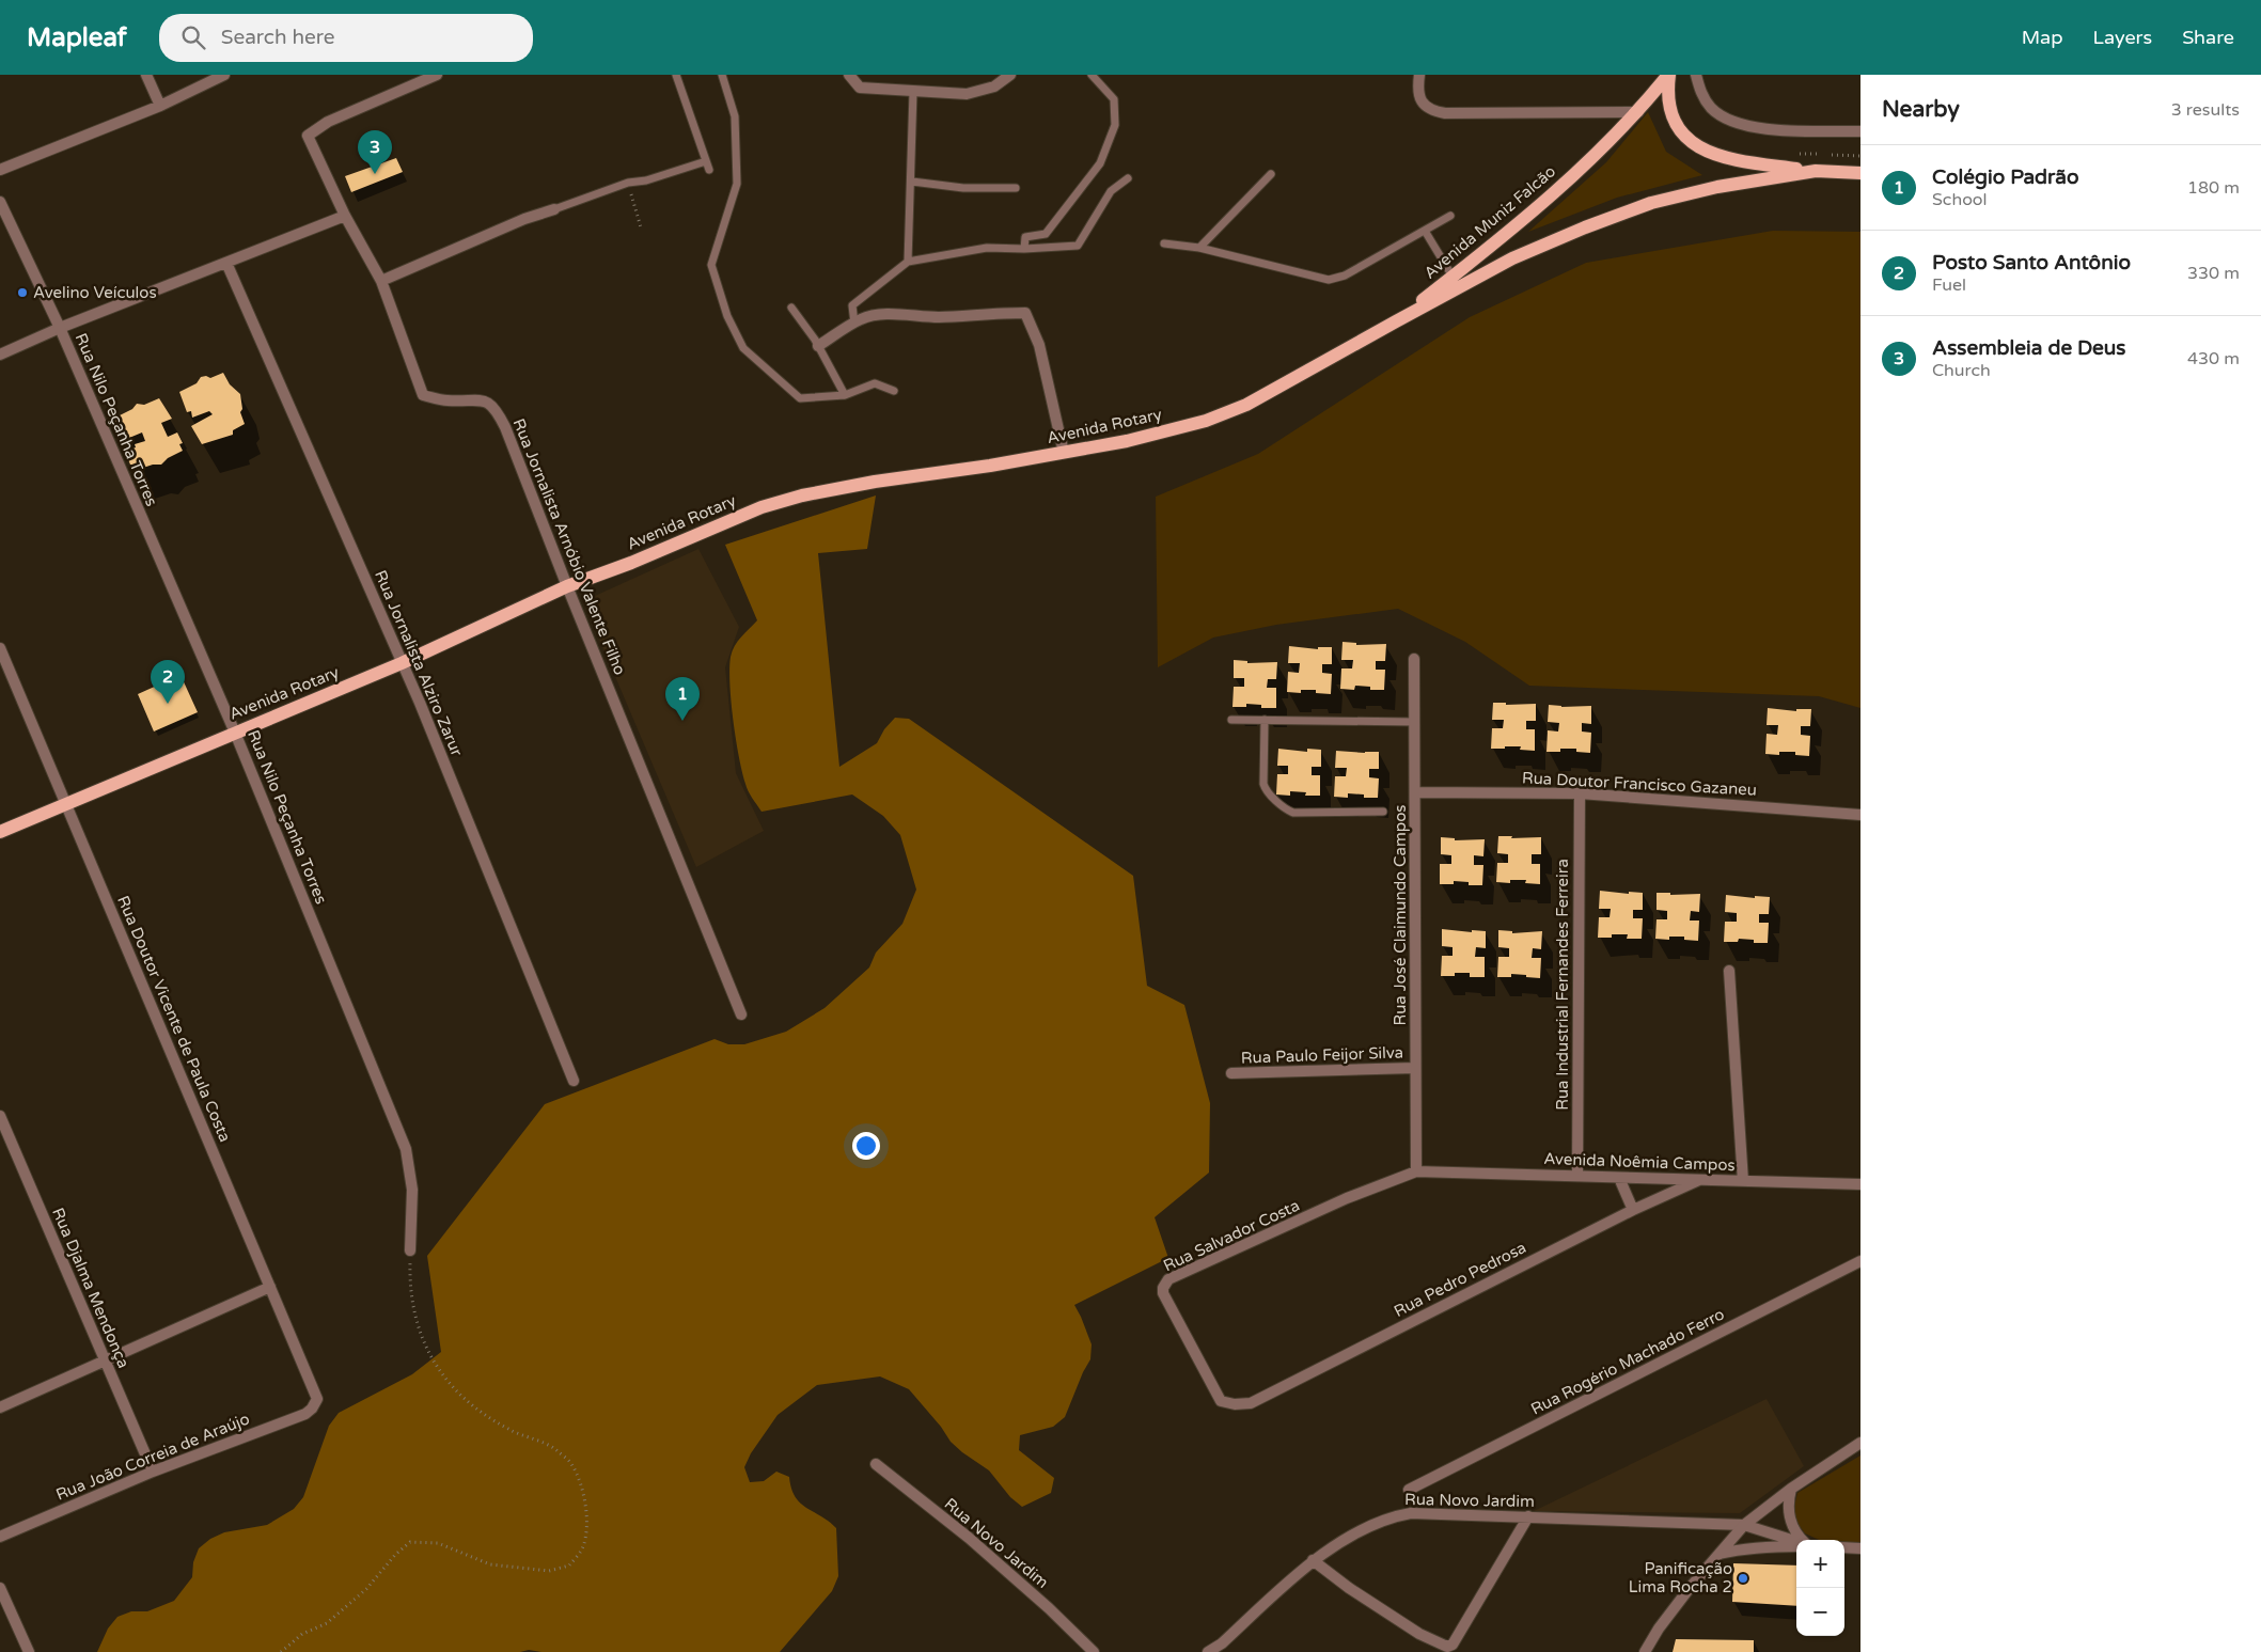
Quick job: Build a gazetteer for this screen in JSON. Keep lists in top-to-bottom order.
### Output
{
  "streets": {
    "main road": ["Avenida Muniz Falcão", "Avenida Rotary"],
    "street": [
      "Rua Nilo Peçanha Torres",
      "Rua Jornalista Arnóbio Valente Filho",
      "Rua Jornalista Alziro Zarur",
      "Rua Doutor Francisco Gazaneu",
      "Rua José Claimundo Campos",
      "Rua Industrial Fernandes Ferreira",
      "Rua Doutor Vicente de Paula Costa",
      "Rua Paulo Feijor Silva",
      "Avenida Noêmia Campos",
      "Rua Salvador Costa",
      "Rua Pedro Pedrosa",
      "Rua Djalma Mendonça",
      "Rua Rogério Machado Ferro",
      "Rua João Correia de Araújo",
      "Rua Novo Jardim"
    ]
  },
  "crossings": [
    ["Avenida Muniz Falcão", "Avenida Rotary"],
    ["Rua Nilo Peçanha Torres", "Avenida Rotary"],
    ["Avenida Rotary", "Rua Jornalista Arnóbio Valente Filho"],
    ["Avenida Rotary", "Rua Jornalista Alziro Zarur"],
    ["Avenida Rotary", "Rua Doutor Vicente de Paula Costa"],
    ["Rua Doutor Francisco Gazaneu", "Rua José Claimundo Campos"],
    ["Rua Doutor Francisco Gazaneu", "Rua Industrial Fernandes Ferreira"],
    ["Rua José Claimundo Campos", "Rua Paulo Feijor Silva"],
    ["Rua José Claimundo Campos", "Avenida Noêmia Campos"],
    ["Rua José Claimundo Campos", "Rua Salvador Costa"],
    ["Rua Industrial Fernandes Ferreira", "Avenida Noêmia Campos"],
    ["Rua Doutor Vicente de Paula Costa", "Rua João Correia de Araújo"],
    ["Avenida Noêmia Campos", "Rua Salvador Costa"],
    ["Avenida Noêmia Campos", "Rua Pedro Pedrosa"],
    ["Rua Salvador Costa", "Rua Pedro Pedrosa"],
    ["Rua Djalma Mendonça", "Rua João Correia de Araújo"]
  ],
  "places": ["Avelino Veículos", "Panificação Lima Rocha 2"],
  "page": {
    "header": "Mapleaf",
    "search": "Search here",
    "nav": ["Map", "Layers", "Share"],
    "heading": ["Nearby", "3 results"],
    "pins": ["3", "2", "1"],
    "list": [
      {
        "mark": "1",
        "name": "Colégio Padrão",
        "note": "School",
        "value": "180 m"
      },
      {
        "mark": "2",
        "name": "Posto Santo Antônio",
        "note": "Fuel",
        "value": "330 m"
      },
      {
        "mark": "3",
        "name": "Assembleia de Deus",
        "note": "Church",
        "value": "430 m"
      }
    ],
    "map_buttons": ["+", "−"]
  }
}
